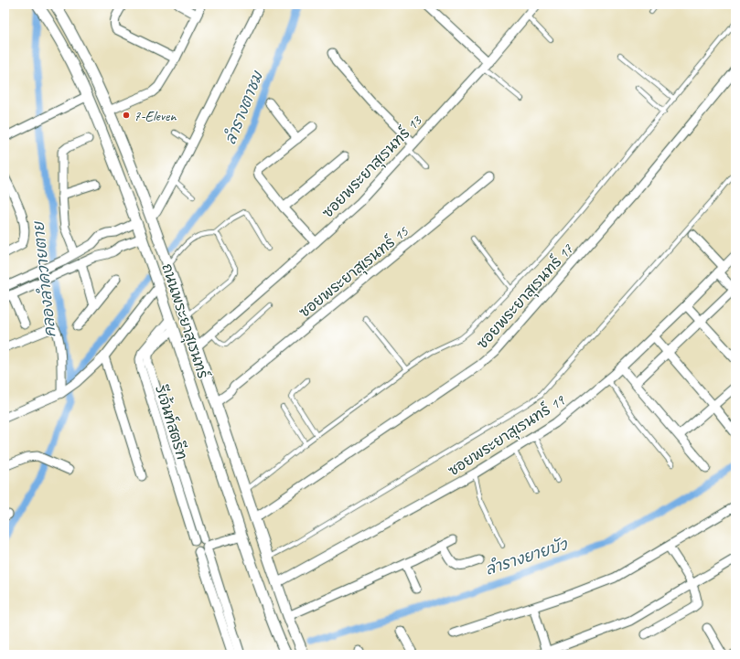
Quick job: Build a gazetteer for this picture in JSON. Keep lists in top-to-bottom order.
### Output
{
  "streets": {
    "street": [
      "ซอยพระยาสุเรนทร์ 13",
      "ซอยพระยาสุเรนทร์ 15",
      "ซอยพระยาสุเรนทร์ 17",
      "ถนนพระยาสุเรนทร์",
      "รีเจ้นท์สตรีท",
      "ซอยพระยาสุเรนทร์ 19"
    ]
  },
  "crossings": [
    ["ซอยพระยาสุเรนทร์ 13", "ถนนพระยาสุเรนทร์"],
    ["ซอยพระยาสุเรนทร์ 15", "ถนนพระยาสุเรนทร์"],
    ["ซอยพระยาสุเรนทร์ 17", "ถนนพระยาสุเรนทร์"],
    ["ถนนพระยาสุเรนทร์", "รีเจ้นท์สตรีท"],
    ["ถนนพระยาสุเรนทร์", "ซอยพระยาสุเรนทร์ 19"]
  ],
  "water": ["ลำรางตาชม", "คลองลำควายตาย", "ลำรางยายบัว"],
  "places": ["7-Eleven"]
}
